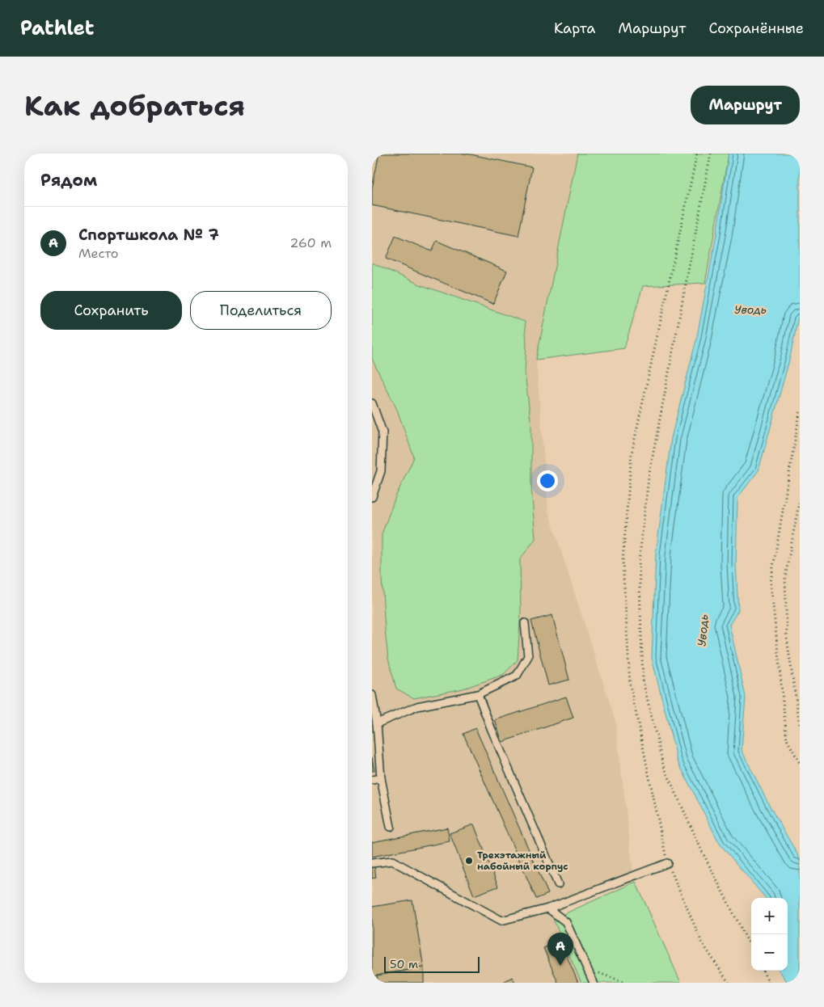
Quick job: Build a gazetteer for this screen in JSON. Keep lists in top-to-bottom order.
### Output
{
  "water": ["Уводь"],
  "places": ["Трехэтажный набойный корпус"],
  "scale_bar": "50 m",
  "page": {
    "header": "Pathlet",
    "nav": ["Карта", "Маршрут", "Сохранённые"],
    "buttons": [
      "Маршрут",
      ["Сохранить", "Поделиться"]
    ],
    "title": "Как добраться",
    "heading": "Рядом",
    "list": [
      {
        "mark": "A",
        "name": "Спортшкола № 7",
        "note": "Место",
        "value": "260 m"
      }
    ],
    "map_buttons": ["+", "−"],
    "pins": "A",
    "scale": "50 m"
  }
}
